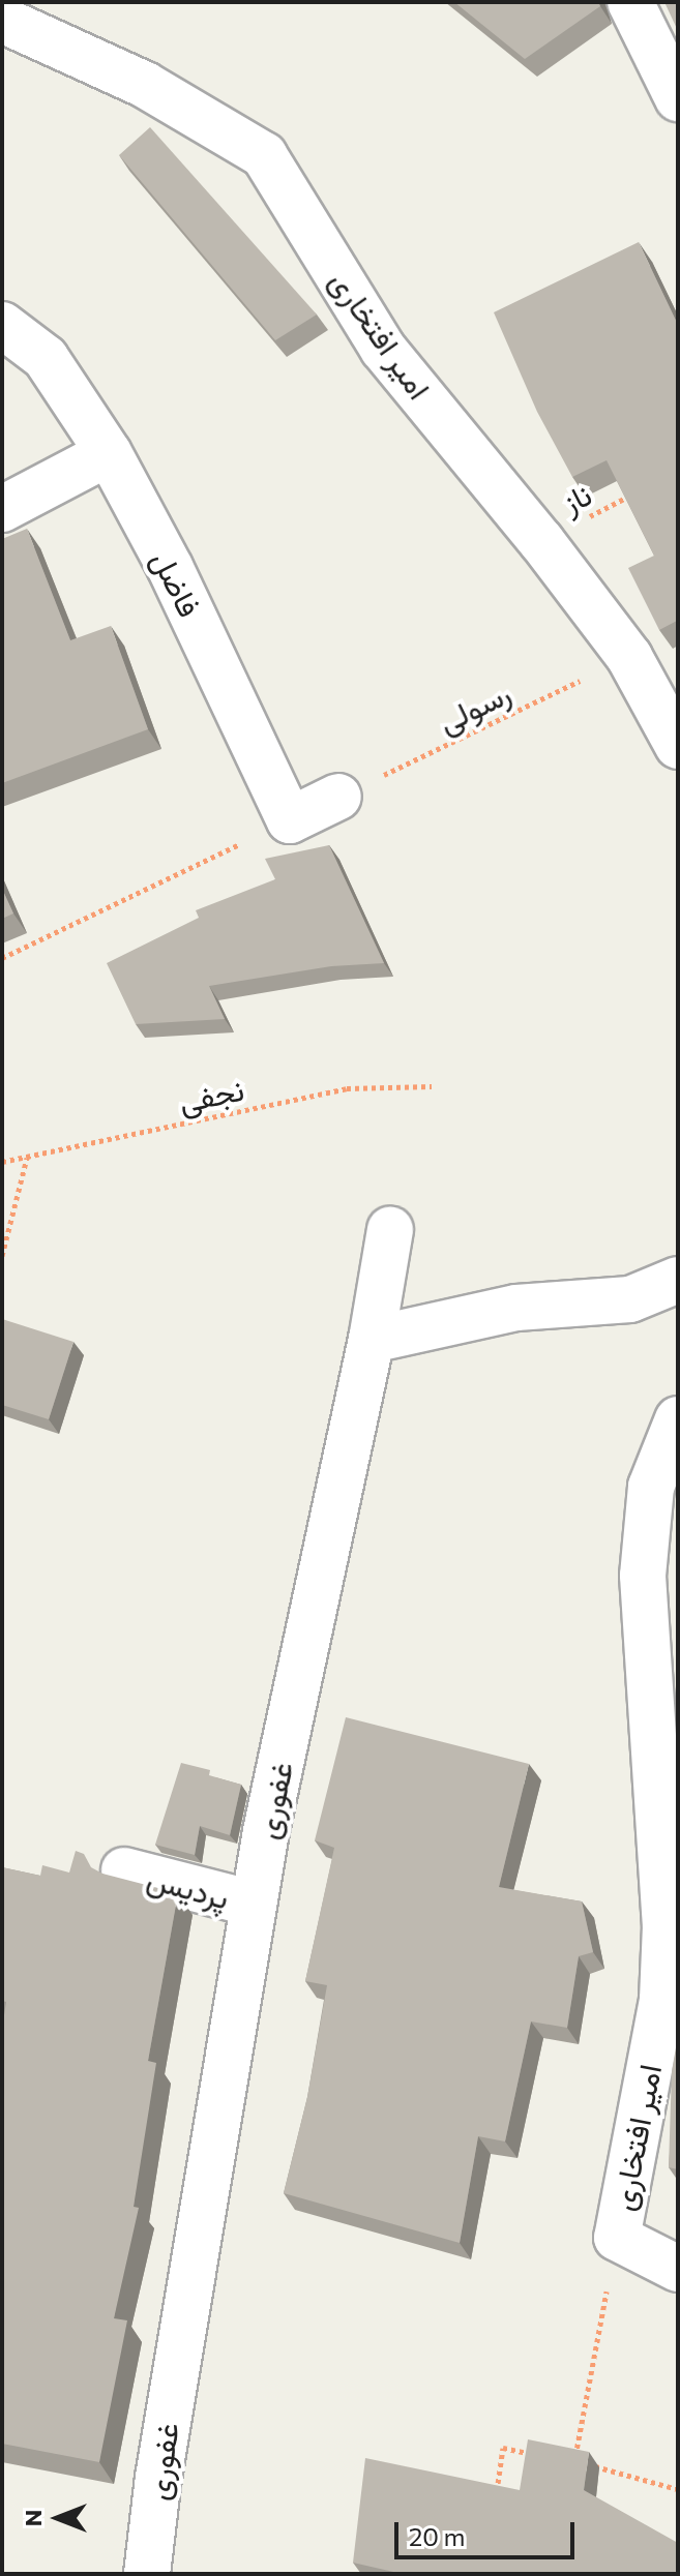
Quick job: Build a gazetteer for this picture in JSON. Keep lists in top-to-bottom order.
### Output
{
  "streets": {
    "street": [
      "امیر افتخاری",
      "فاضل",
      "غفوری",
      "پردیس"
    ],
    "path": ["ناز", "رسولی", "نجفی"]
  },
  "crossings": [
    ["امیر افتخاری", "ناز"],
    ["امیر افتخاری", "رسولی"],
    ["غفوری", "پردیس"]
  ],
  "scale_bar": "20 m",
  "north": "left"
}
